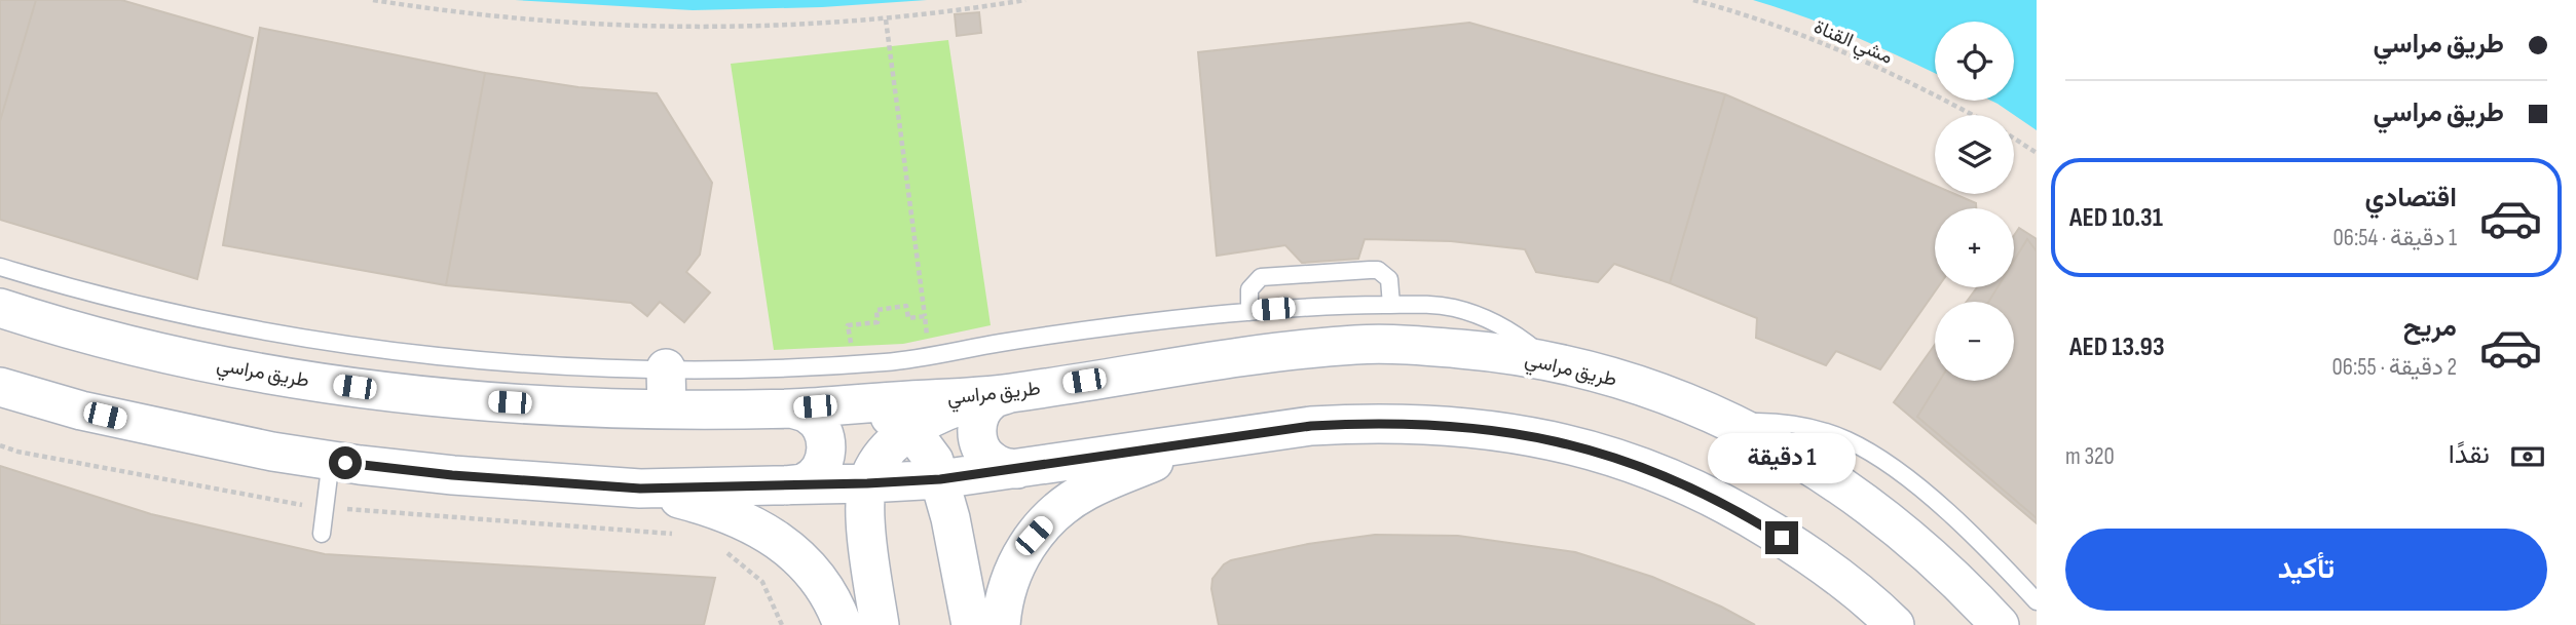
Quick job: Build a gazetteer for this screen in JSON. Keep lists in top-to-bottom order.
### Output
{
  "streets": {
    "street": ["طريق مراسي"],
    "path": ["مشي القناة"]
  },
  "page": {
    "banner": ["طريق مراسي", "طريق مراسي"],
    "map_buttons": ["+", "−"],
    "list": [
      {
        "name": "اقتصادي",
        "note": "1 دقيقة · 06:54",
        "value": "AED 10.31"
      },
      {
        "name": "مريح",
        "note": "2 دقيقة · 06:55",
        "value": "AED 13.93"
      }
    ],
    "pay": ["نقدًا", "320 m"],
    "bubble": "1 دقيقة",
    "buttons": "تأكيد"
  }
}
